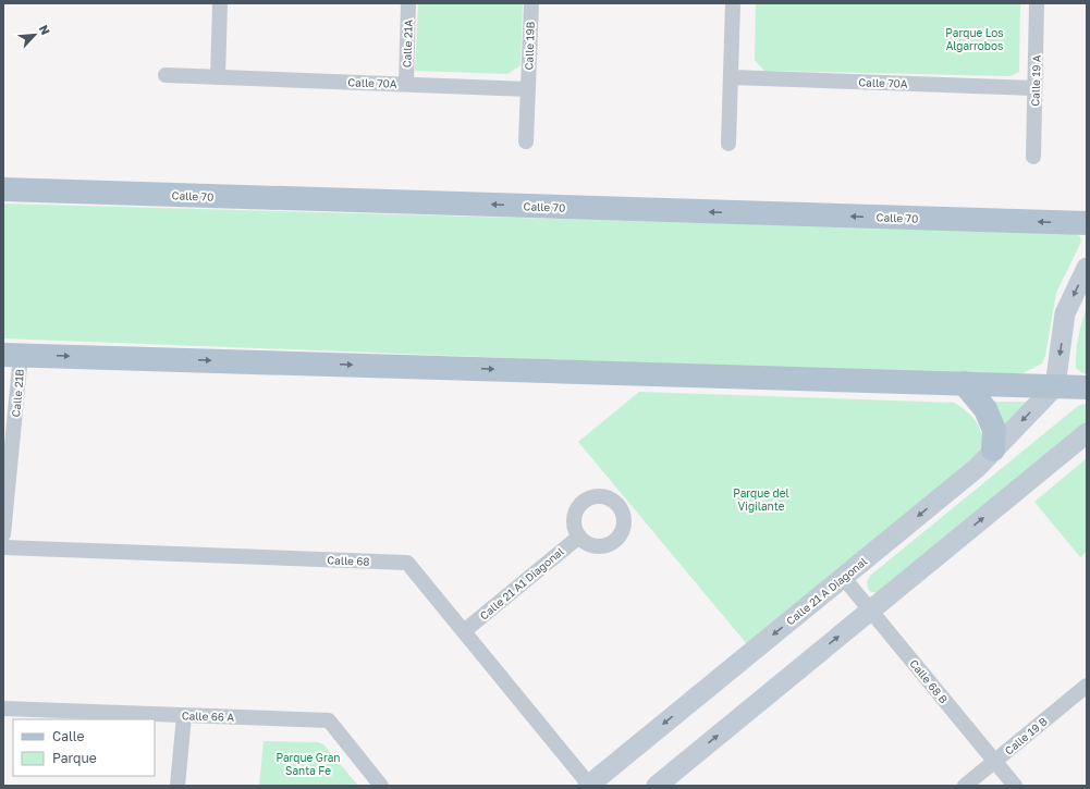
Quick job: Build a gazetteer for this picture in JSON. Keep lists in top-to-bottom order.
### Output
{
  "streets": {
    "main road": ["Calle 70", "Calle 21 A Diagonal"],
    "street": [
      "Calle 21A",
      "Calle 19B",
      "Calle 19 A",
      "Calle 70A",
      "Calle 21B",
      "Calle 68",
      "Calle 21 A1 Diagonal",
      "Calle 68 B",
      "Calle 66 A",
      "Calle 19 B"
    ]
  },
  "crossings": [
    ["Calle 21A", "Calle 70A"],
    ["Calle 19B", "Calle 70A"],
    ["Calle 19 A", "Calle 70A"],
    ["Calle 68", "Calle 21 A1 Diagonal"],
    ["Calle 68", "Calle 21 A Diagonal"],
    ["Calle 21 A Diagonal", "Calle 68 B"],
    ["Calle 68 B", "Calle 19 B"]
  ],
  "parks": ["Parque Los Algarrobos", "Parque del Vigilante", "Parque Gran Santa Fe"],
  "legend": ["Calle", "Parque"],
  "north": "top right"
}
